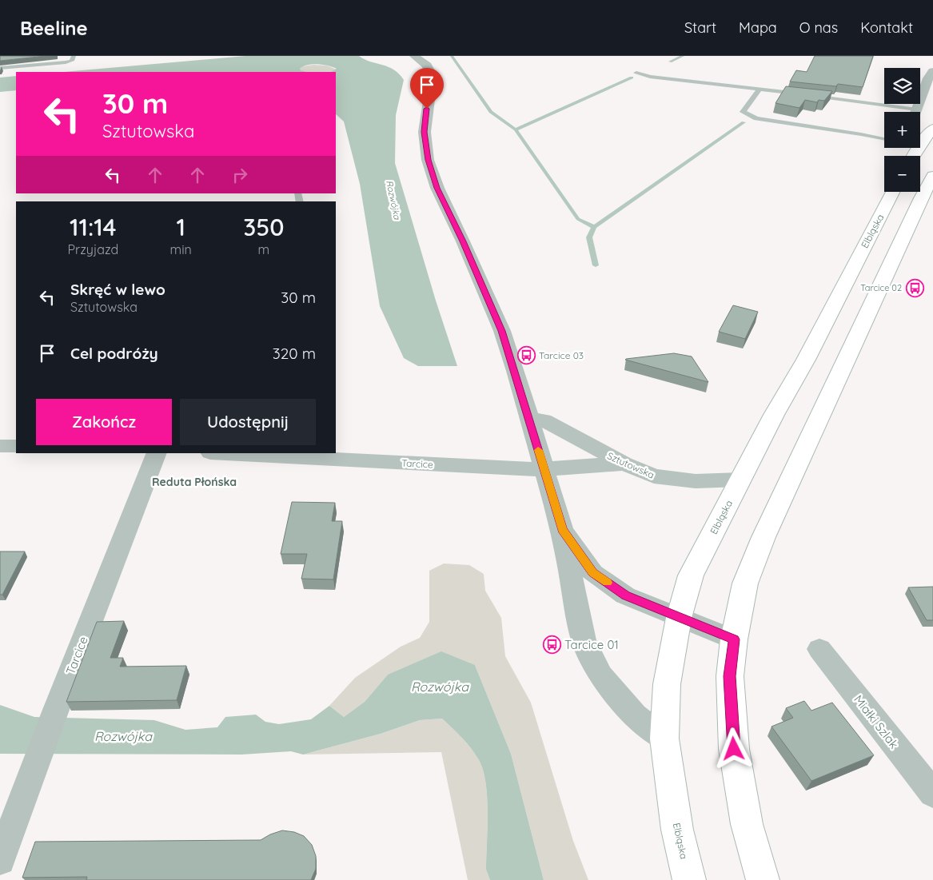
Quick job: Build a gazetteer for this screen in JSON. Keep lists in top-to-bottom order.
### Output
{
  "streets": {
    "main road": ["Elbląska"],
    "street": ["Tarcice", "Sztutowska", "Miałki Szlak"]
  },
  "crossings": [
    ["Elbląska", "Sztutowska"],
    ["Tarcice", "Sztutowska"]
  ],
  "districts": ["Reduta Płońska"],
  "water": ["Rozwójka"],
  "places": {
    "bus stop": ["Tarcice 02", "Tarcice 03", "Tarcice 01"]
  },
  "page": {
    "header": "Beeline",
    "nav": [
      "Start",
      "Mapa",
      "O nas",
      "Kontakt"
    ],
    "map_buttons": ["+", "−"],
    "turn": ["30 m", "Sztutowska"],
    "eta": [
      "11:14",
      "Przyjazd",
      "1",
      "min",
      "350",
      "m"
    ],
    "list": [
      {
        "name": "Skręć w lewo",
        "note": "Sztutowska",
        "value": "30 m"
      },
      {
        "name": "Cel podróży",
        "value": "320 m"
      }
    ],
    "buttons": ["Zakończ", "Udostępnij"]
  }
}
